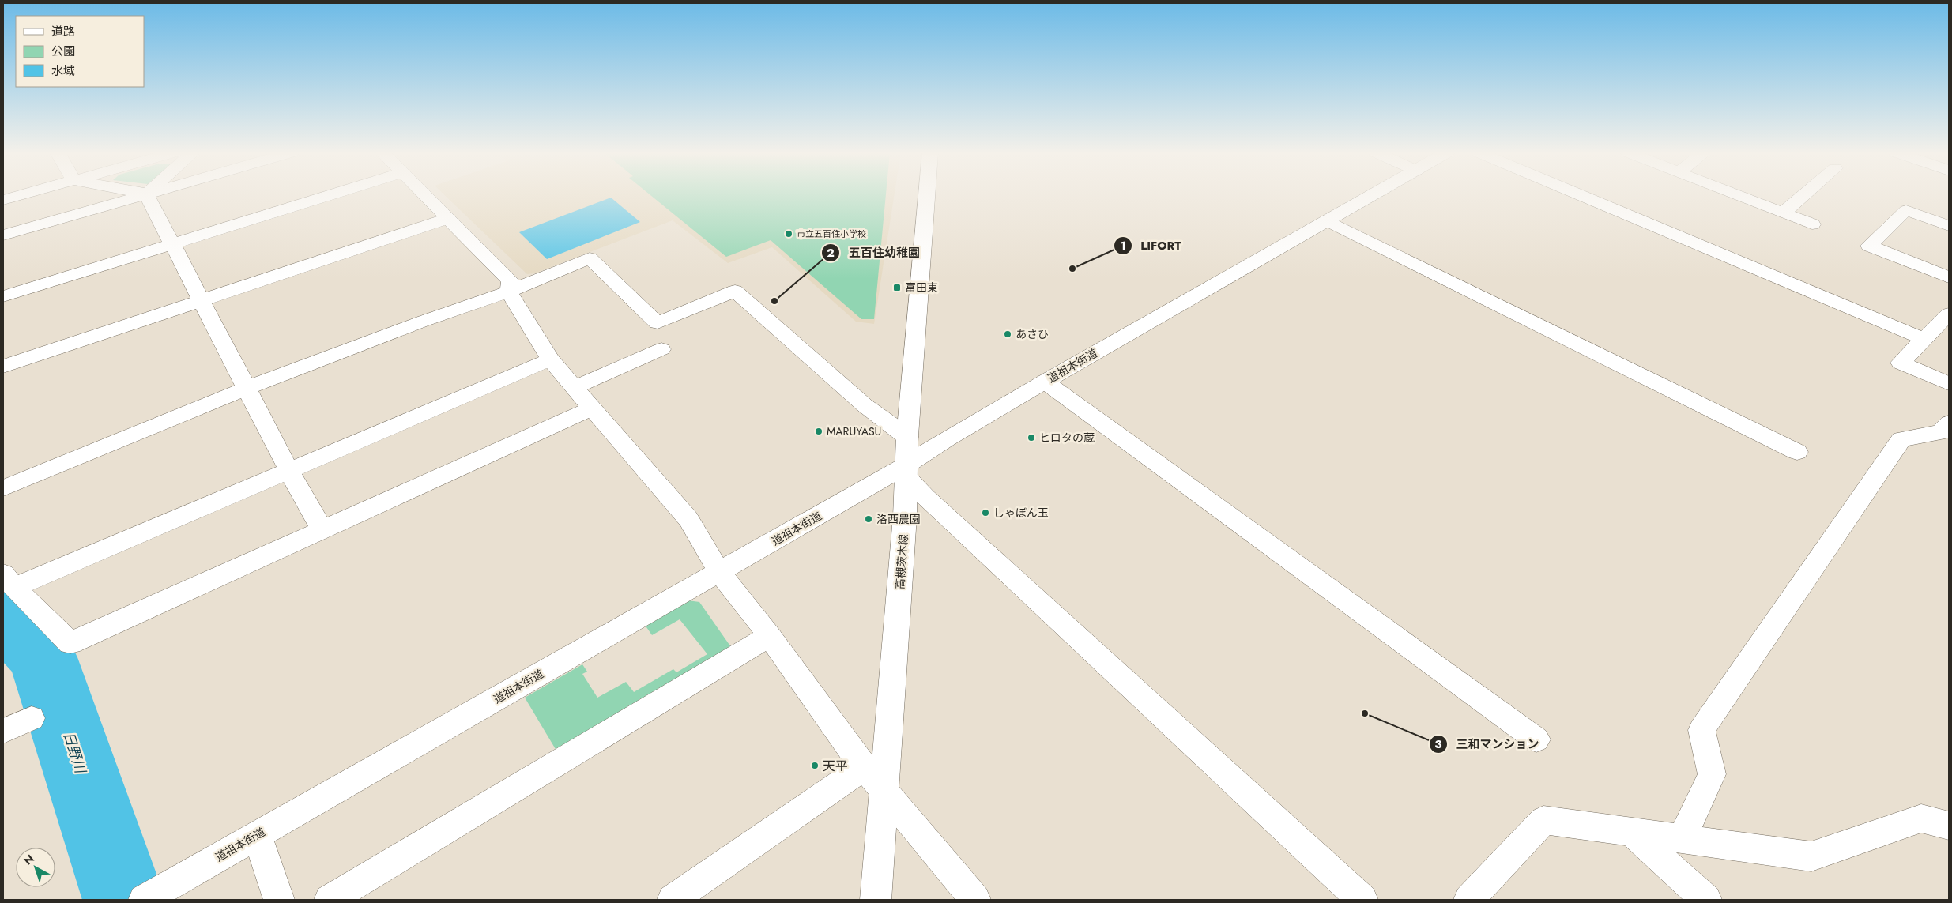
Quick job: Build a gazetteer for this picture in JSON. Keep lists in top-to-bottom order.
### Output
{
  "streets": {
    "street": ["道祖本街道", "高槻茨木線"]
  },
  "crossings": [
    ["道祖本街道", "高槻茨木線"]
  ],
  "water": ["日野川"],
  "places": {
    "other": [
      "市立五百住小学校",
      "LIFORT",
      "五百住幼稚園",
      "あさひ",
      "MARUYASU",
      "ヒロタの蔵",
      "しゃぼん玉",
      "洛西農園",
      "三和マンション",
      "天平"
    ],
    "transit": ["富田東"]
  },
  "legend": ["道路", "公園", "水域"],
  "north": "top left"
}
